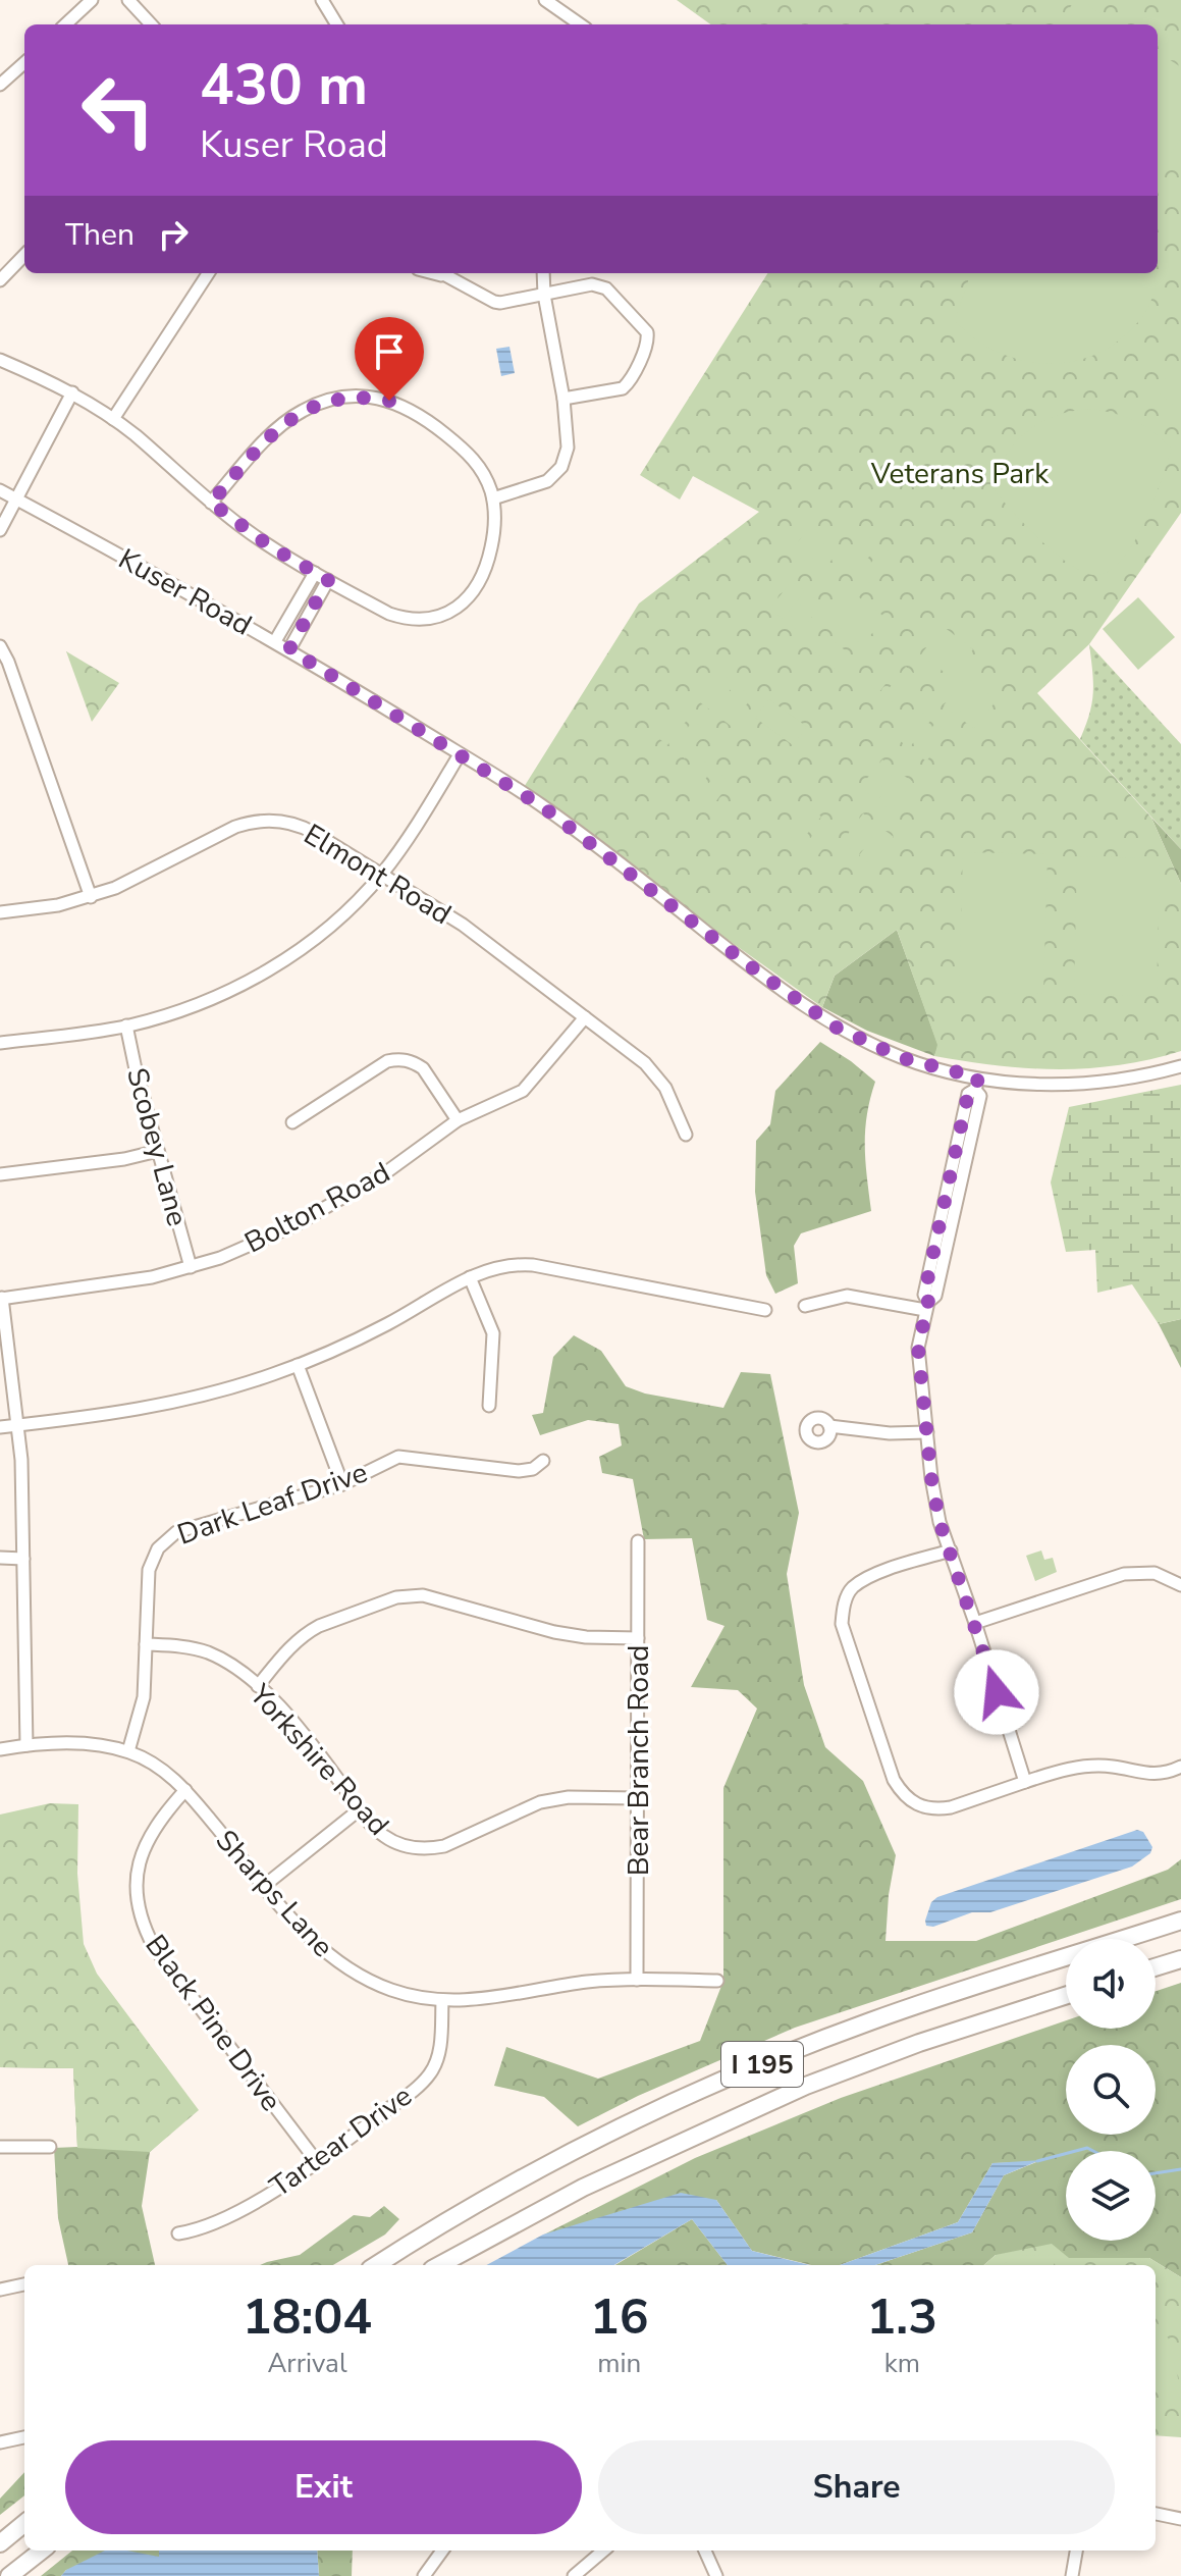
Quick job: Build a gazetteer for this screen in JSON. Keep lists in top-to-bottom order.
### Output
{
  "streets": {
    "highway": ["I 195"],
    "street": [
      "Kuser Road",
      "Elmont Road",
      "Scobey Lane",
      "Bolton Road",
      "Dark Leaf Drive",
      "Yorkshire Road",
      "Bear Branch Road",
      "Sharps Lane",
      "Black Pine Drive",
      "Tartear Drive"
    ]
  },
  "crossings": [
    ["Elmont Road", "Bolton Road"],
    ["Scobey Lane", "Bolton Road"],
    ["Dark Leaf Drive", "Yorkshire Road"],
    ["Dark Leaf Drive", "Sharps Lane"],
    ["Yorkshire Road", "Bear Branch Road"],
    ["Bear Branch Road", "Sharps Lane"],
    ["Sharps Lane", "Black Pine Drive"],
    ["Sharps Lane", "Tartear Drive"],
    ["Black Pine Drive", "Tartear Drive"]
  ],
  "parks": ["Veterans Park"],
  "page": {
    "turn": ["430 m", "Kuser Road"],
    "then": "Then",
    "eta": [
      "18:04",
      "Arrival",
      "16",
      "min",
      "1.3",
      "km"
    ],
    "buttons": ["Exit", "Share"]
  }
}
